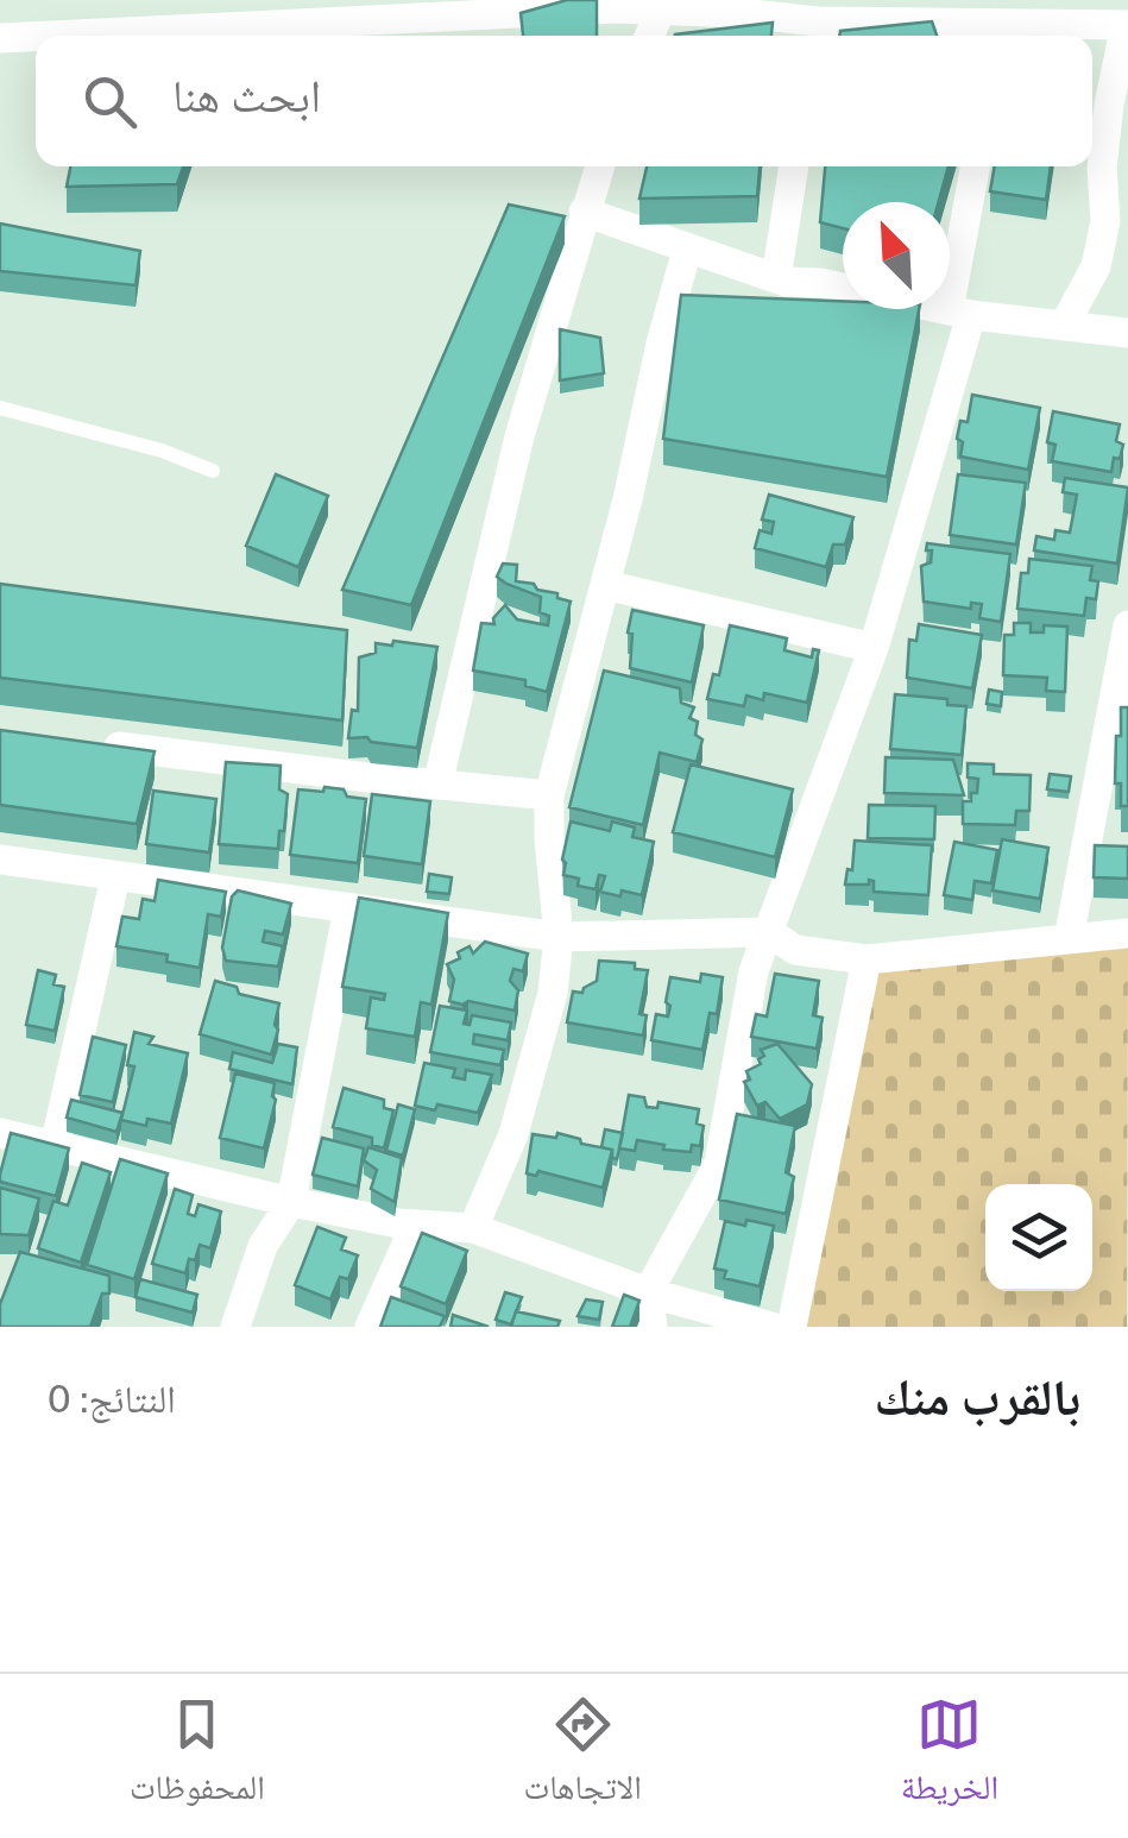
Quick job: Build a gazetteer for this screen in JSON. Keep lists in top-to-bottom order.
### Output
{
  "north": "top left",
  "page": {
    "search": "ابحث هنا",
    "heading": ["بالقرب منك", "النتائج: 0"],
    "nav": ["الخريطة", "الاتجاهات", "المحفوظات"]
  }
}
